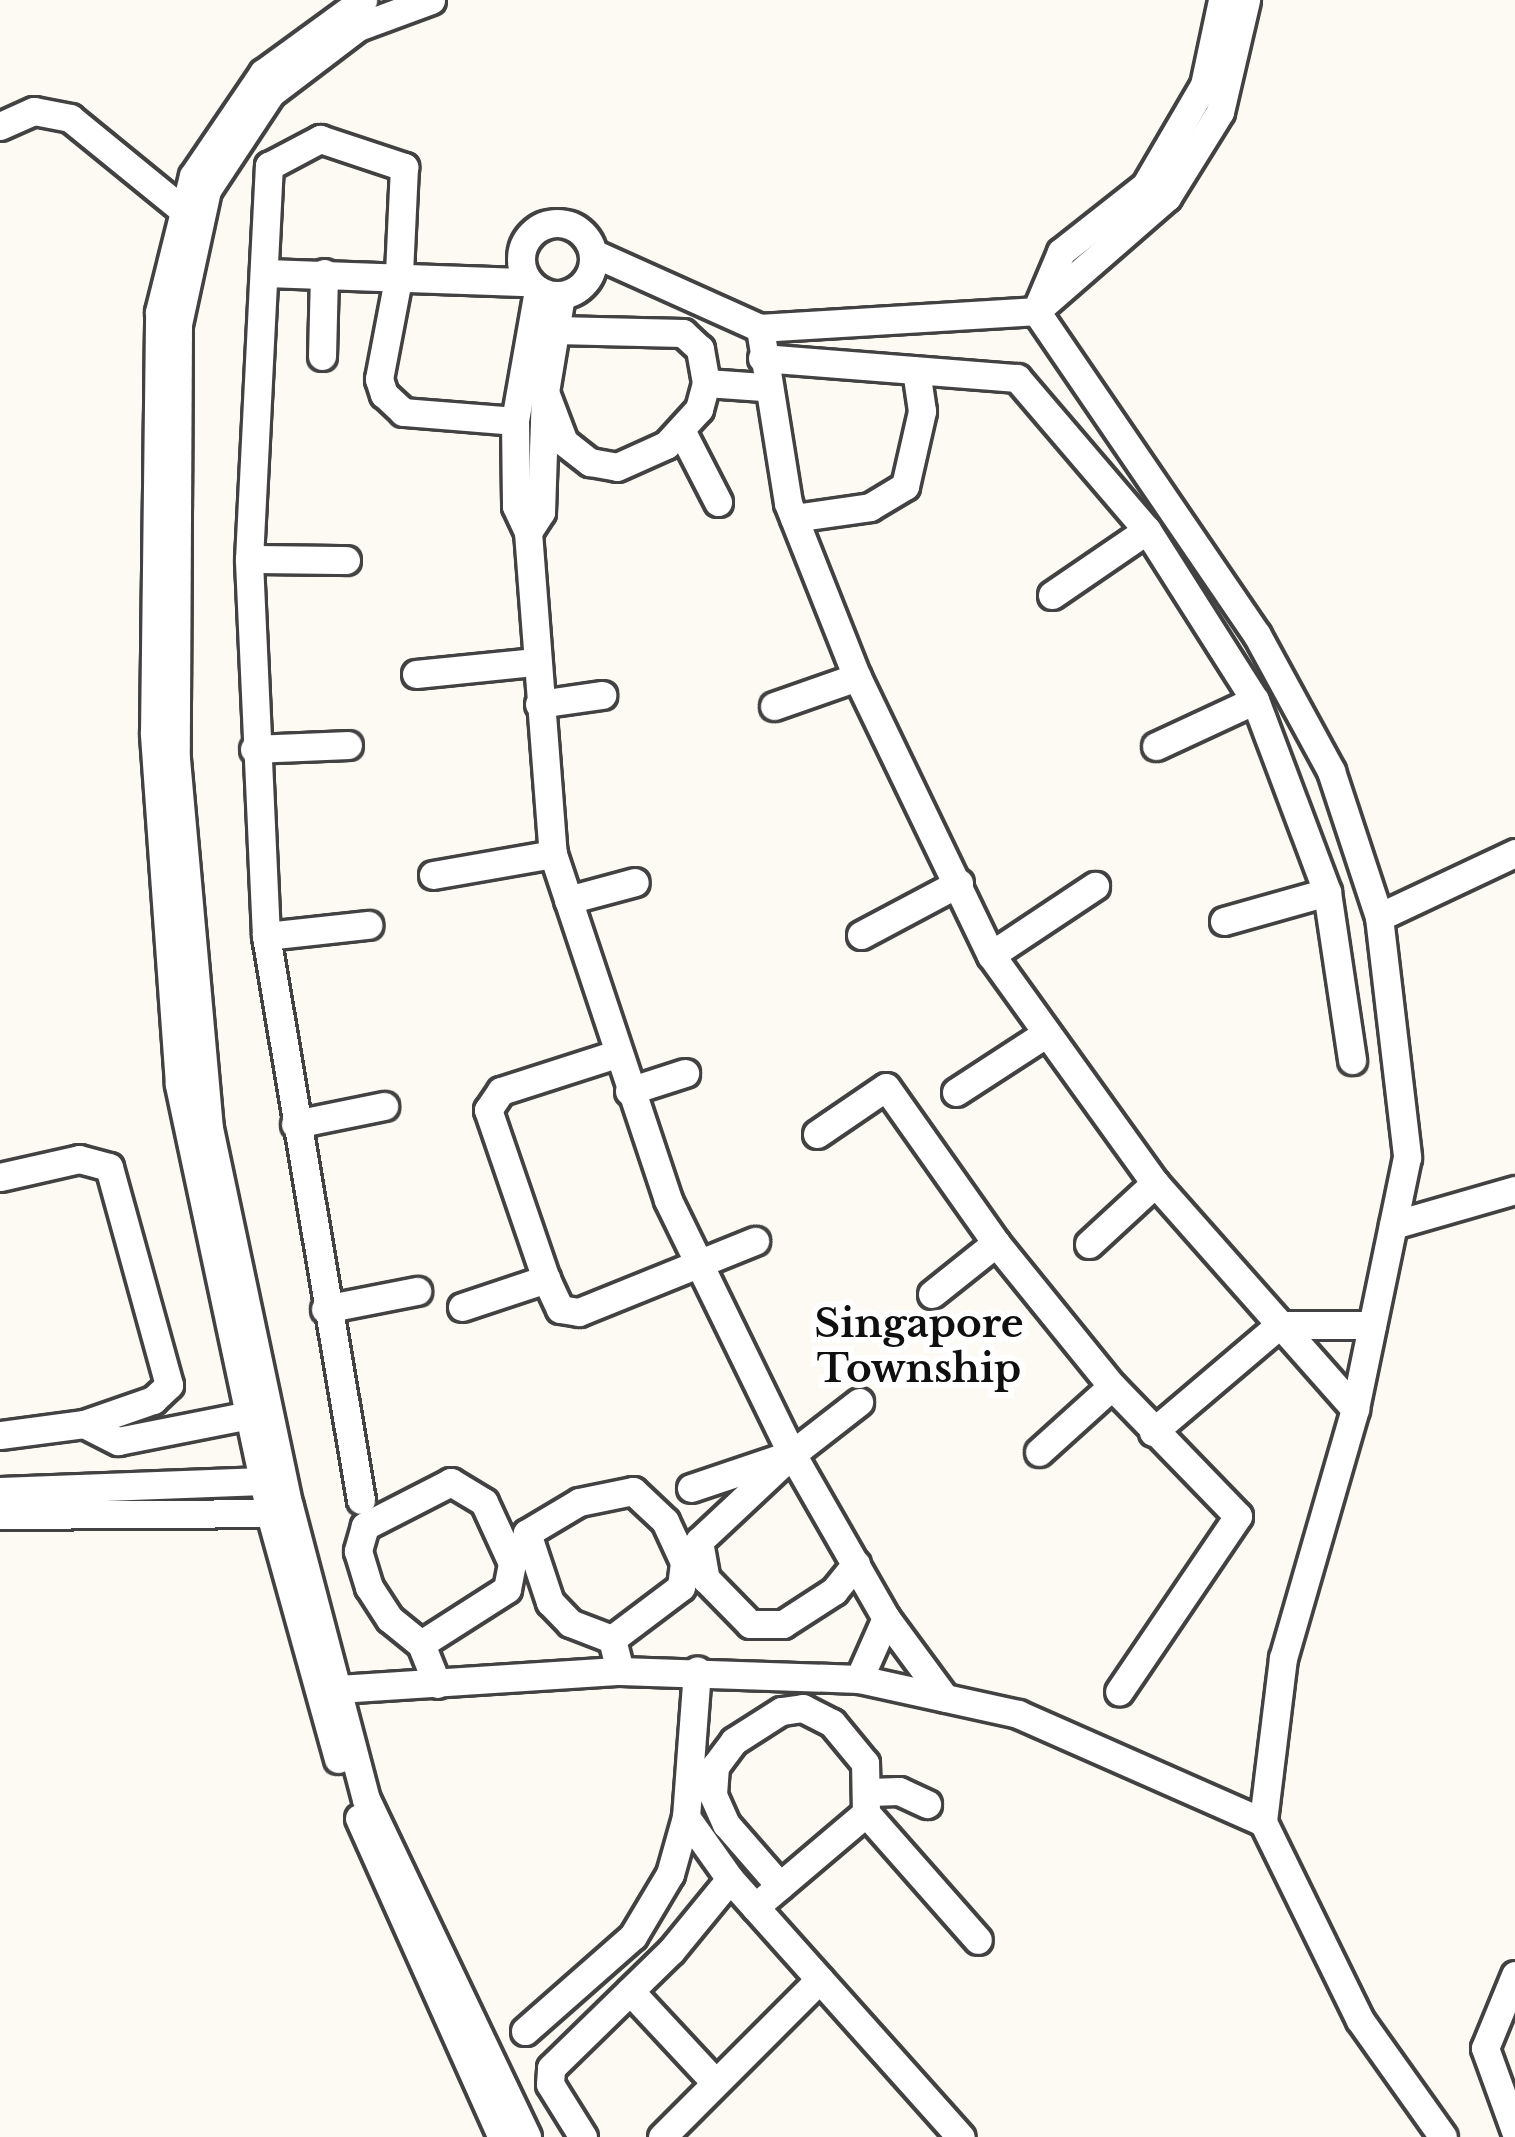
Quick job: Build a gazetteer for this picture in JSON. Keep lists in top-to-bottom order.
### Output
{
  "districts": ["Singapore Township"]
}
